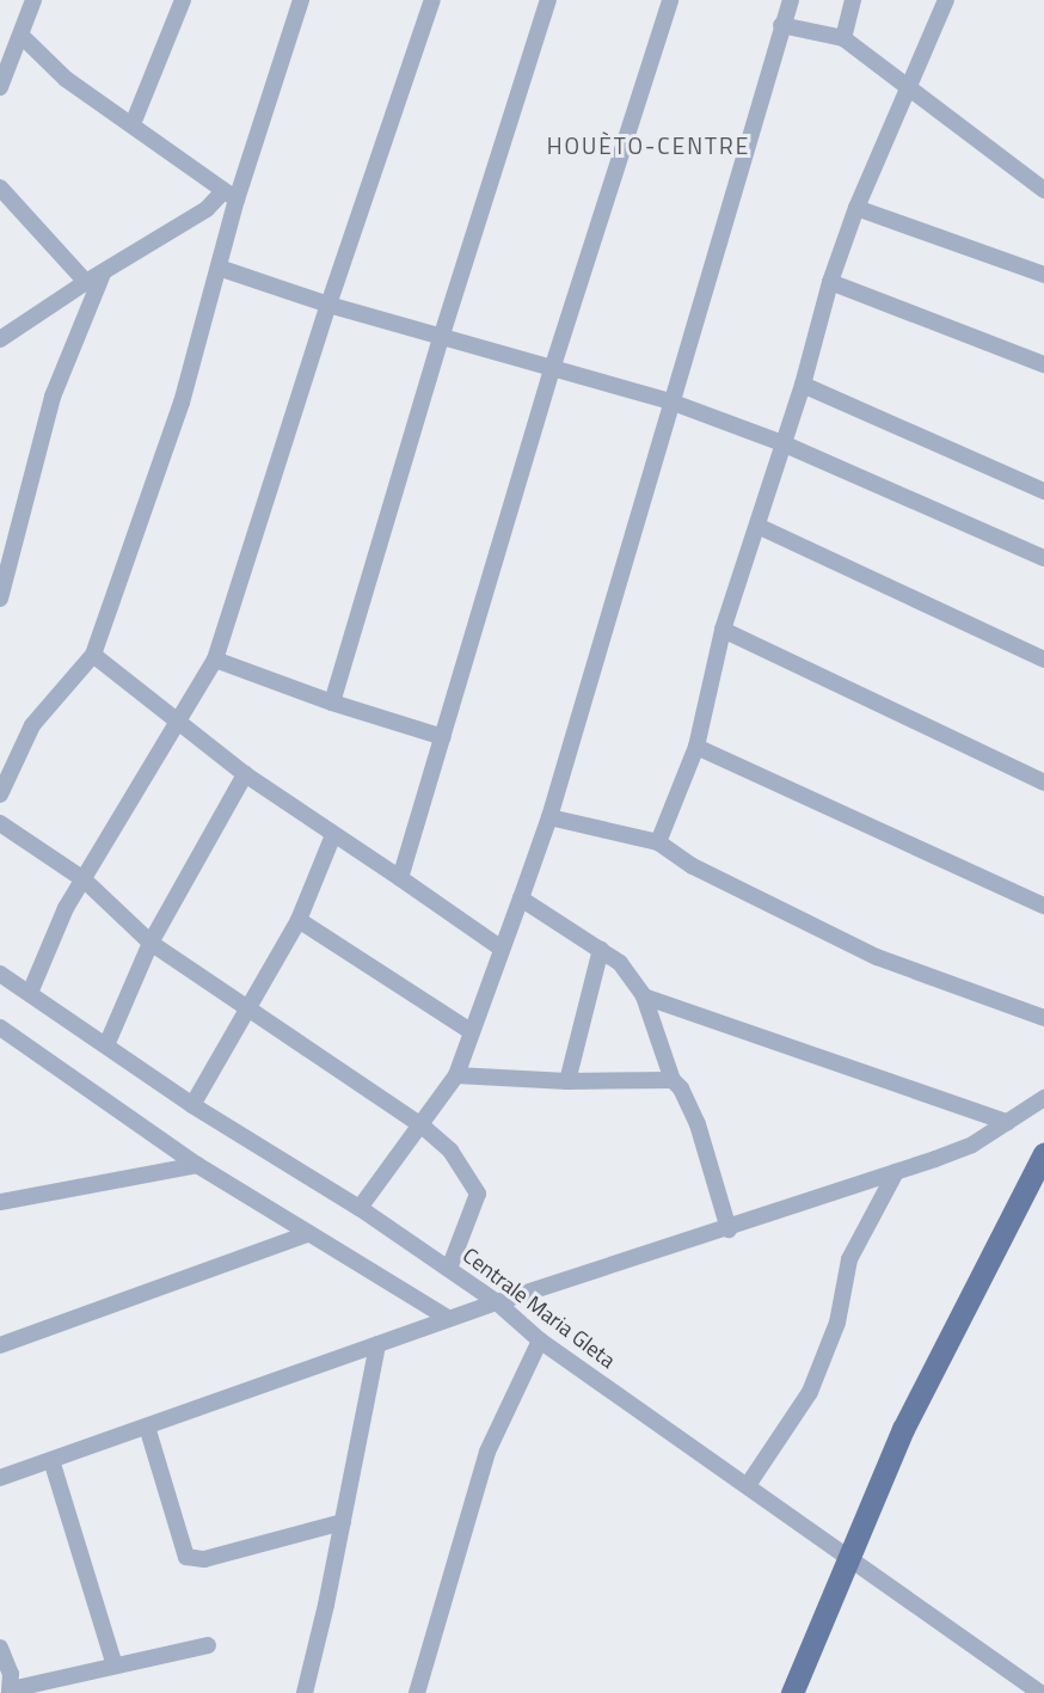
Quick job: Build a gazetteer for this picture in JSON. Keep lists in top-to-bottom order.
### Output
{
  "streets": {
    "street": ["Centrale Maria Gleta"]
  },
  "districts": ["HOUÈTO-CENTRE"]
}
